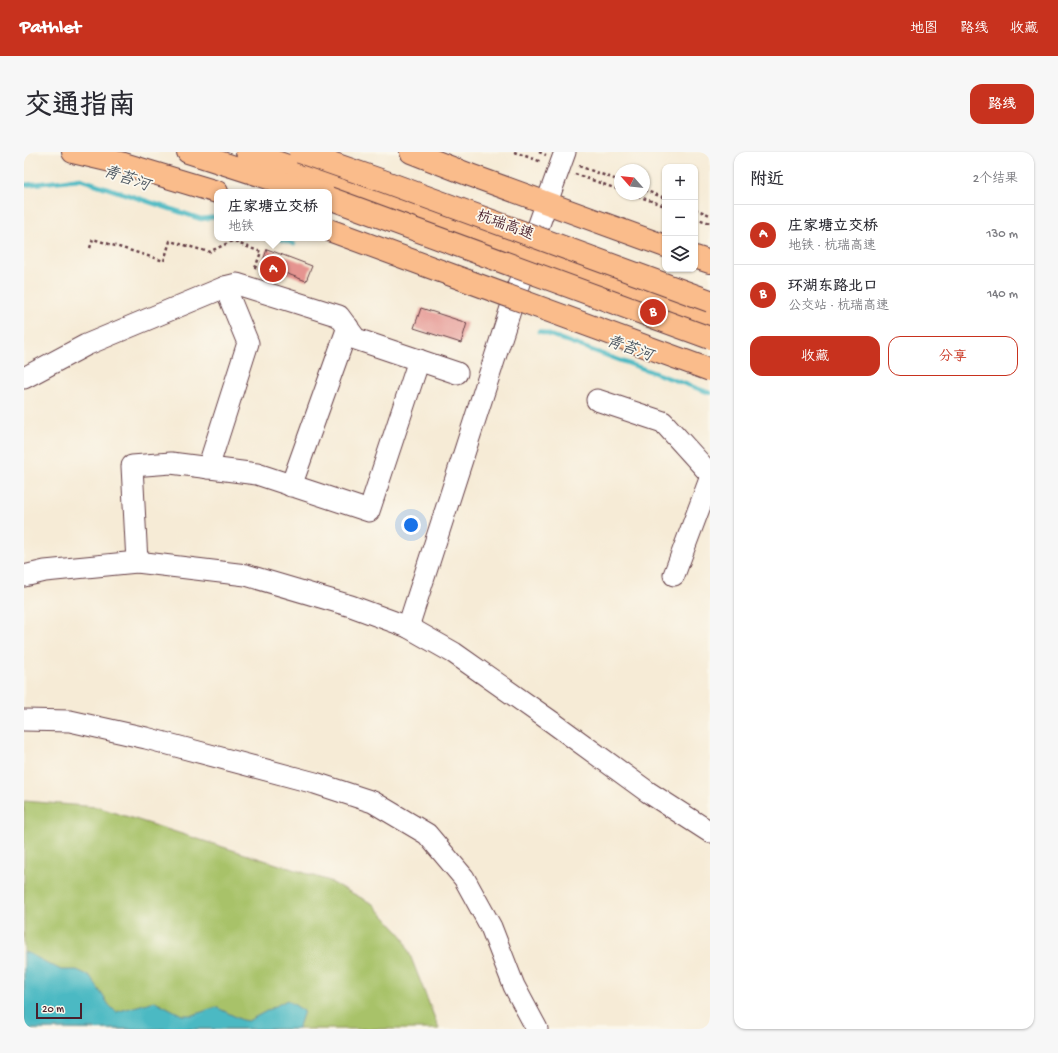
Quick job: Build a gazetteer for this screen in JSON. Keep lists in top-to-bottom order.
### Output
{
  "streets": {
    "main road": ["杭瑞高速"]
  },
  "water": ["青苔河"],
  "scale_bar": "20 m",
  "north": "top left",
  "page": {
    "header": "Pathlet",
    "nav": ["地图", "路线", "收藏"],
    "title": "交通指南",
    "buttons": [
      "路线",
      ["收藏", "分享"]
    ],
    "heading": ["附近", "2个结果"],
    "map_buttons": ["+", "−"],
    "popup": ["庄家塘立交桥", "地铁"],
    "list": [
      {
        "mark": "A",
        "name": "庄家塘立交桥",
        "note": "地铁 · 杭瑞高速",
        "value": "130 m"
      },
      {
        "mark": "B",
        "name": "环湖东路北口",
        "note": "公交站 · 杭瑞高速",
        "value": "140 m"
      }
    ],
    "pins": ["A", "B"],
    "scale": "20 m"
  }
}
